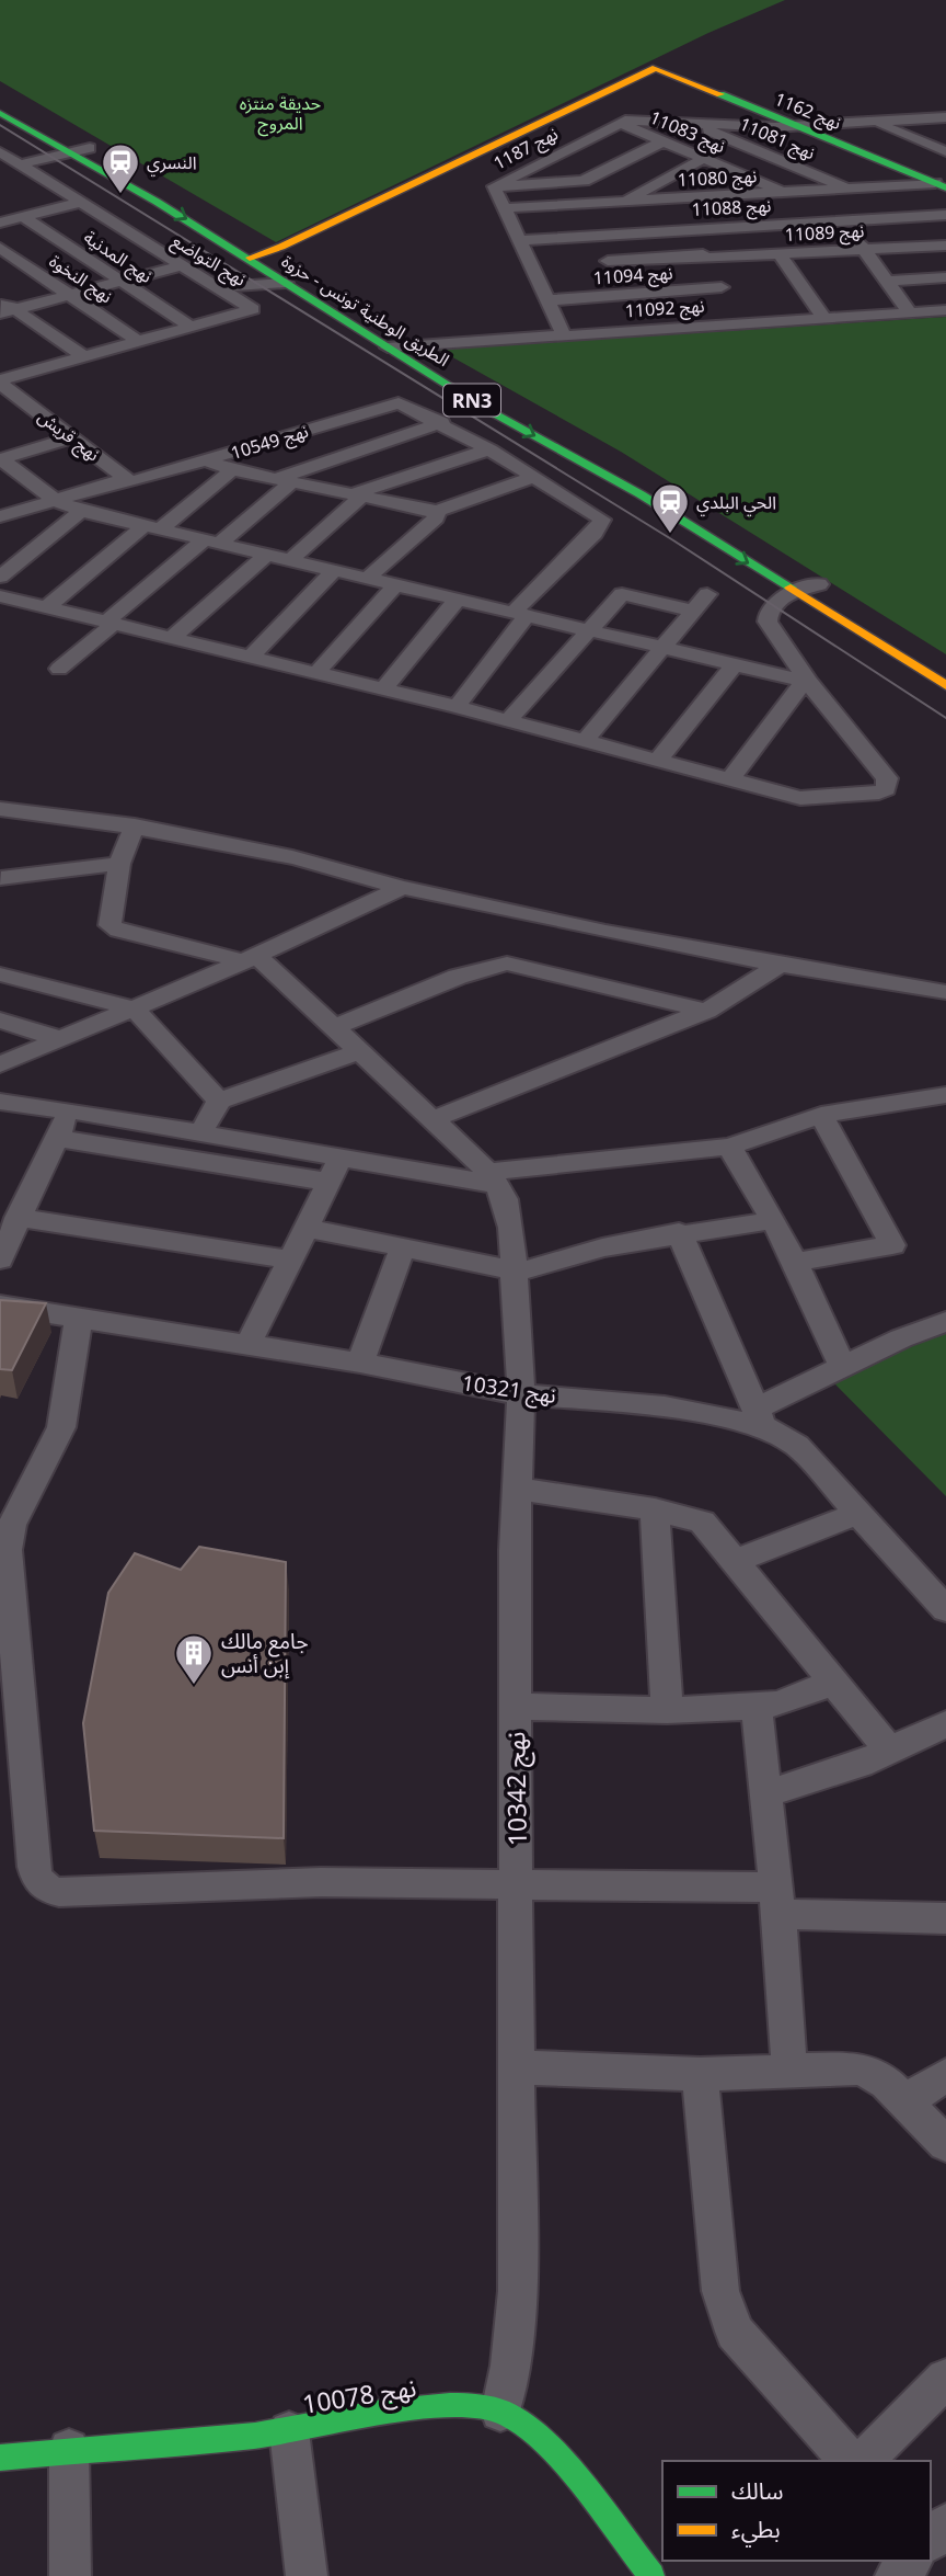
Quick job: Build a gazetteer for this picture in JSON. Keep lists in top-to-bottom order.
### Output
{
  "streets": {
    "main road": [
      "نهج 1162",
      "الطريق الوطنية تونس - حزوة",
      "RN3",
      "نهج 10078"
    ],
    "street": [
      "نهج 11083",
      "نهج 11081",
      "نهج 1187",
      "نهج 11080",
      "نهج 11088",
      "نهج 11089",
      "نهج المدنية",
      "نهج التواضع",
      "نهج 11094",
      "نهج النخوة",
      "نهج 11092",
      "نهج قريش",
      "نهج 10549",
      "نهج 10321",
      "نهج 10342"
    ]
  },
  "crossings": [
    ["نهج 1162", "نهج 1187"],
    ["نهج 1162", "نهج 11080"],
    ["نهج 1162", "الطريق الوطنية تونس - حزوة"],
    ["نهج 11083", "نهج 1187"],
    ["نهج 11083", "نهج 11080"],
    ["نهج 11081", "نهج 1187"],
    ["نهج 11081", "نهج 11080"],
    ["نهج 1187", "نهج 11080"],
    ["نهج 1187", "نهج 11088"],
    ["نهج 1187", "نهج 11094"],
    ["نهج 1187", "نهج 11092"],
    ["نهج 11089", "نهج 11094"],
    ["نهج المدنية", "نهج التواضع"],
    ["نهج التواضع", "نهج النخوة"],
    ["نهج التواضع", "نهج قريش"],
    ["نهج 11094", "نهج 11092"],
    ["نهج 11092", "الطريق الوطنية تونس - حزوة"],
    ["نهج قريش", "نهج 10549"],
    ["نهج 10321", "نهج 10342"],
    ["نهج 10342", "نهج 10078"]
  ],
  "parks": ["حديقة منتزه المروج"],
  "places": {
    "station": ["النسري", "الحي البلدي"],
    "building": ["جامع مالك إبن أنس"]
  },
  "legend": ["سالك", "بطيء"]
}
